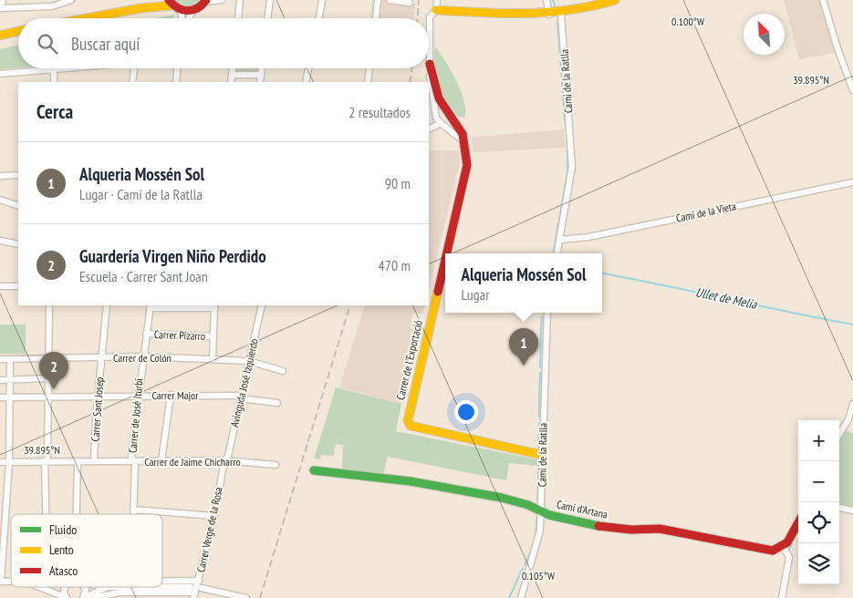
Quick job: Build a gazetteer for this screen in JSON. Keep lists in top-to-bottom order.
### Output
{
  "streets": {
    "street": [
      "Camí de la Ratlla",
      "Camí de la Vieta",
      "Carrer Pizarro",
      "Carrer de Colón",
      "Carrer de l'Exportació",
      "Avinguda José Izquierdo",
      "Carrer Major",
      "Carrer Sant Josep",
      "Carrer de José Iturbi",
      "Carrer de Jaime Chicharro",
      "Camí d'Artana",
      "Carrer Verge de la Rosa"
    ]
  },
  "crossings": [
    ["Camí de la Ratlla", "Camí de la Vieta"],
    ["Camí de la Ratlla", "Carrer de l'Exportació"],
    ["Camí de la Ratlla", "Camí d'Artana"],
    ["Carrer Pizarro", "Carrer de José Iturbi"],
    ["Carrer de Colón", "Avinguda José Izquierdo"],
    ["Carrer de Colón", "Carrer Sant Josep"],
    ["Carrer de Colón", "Carrer de José Iturbi"],
    ["Avinguda José Izquierdo", "Carrer Major"],
    ["Avinguda José Izquierdo", "Carrer de Jaime Chicharro"],
    ["Avinguda José Izquierdo", "Carrer Verge de la Rosa"],
    ["Carrer Major", "Carrer Sant Josep"],
    ["Carrer Major", "Carrer de José Iturbi"],
    ["Carrer Sant Josep", "Carrer de Jaime Chicharro"],
    ["Carrer de José Iturbi", "Carrer de Jaime Chicharro"],
    ["Carrer de Jaime Chicharro", "Carrer Verge de la Rosa"]
  ],
  "water": ["Ullet de Melia"],
  "legend": ["Fluido", "Lento", "Atasco"],
  "north": "top left",
  "page": {
    "search": "Buscar aquí",
    "heading": ["Cerca", "2 resultados"],
    "list": [
      {
        "mark": "1",
        "name": "Alqueria Mossén Sol",
        "note": "Lugar · Camí de la Ratlla",
        "value": "90 m"
      },
      {
        "mark": "2",
        "name": "Guardería Virgen Niño Perdido",
        "note": "Escuela · Carrer Sant Joan",
        "value": "470 m"
      }
    ],
    "popup": ["Alqueria Mossén Sol", "Lugar"],
    "pins": ["1", "2"],
    "map_buttons": ["+", "−"]
  },
  "coordinates": ["0.100°W", "39.895°N", "0.105°W"]
}
